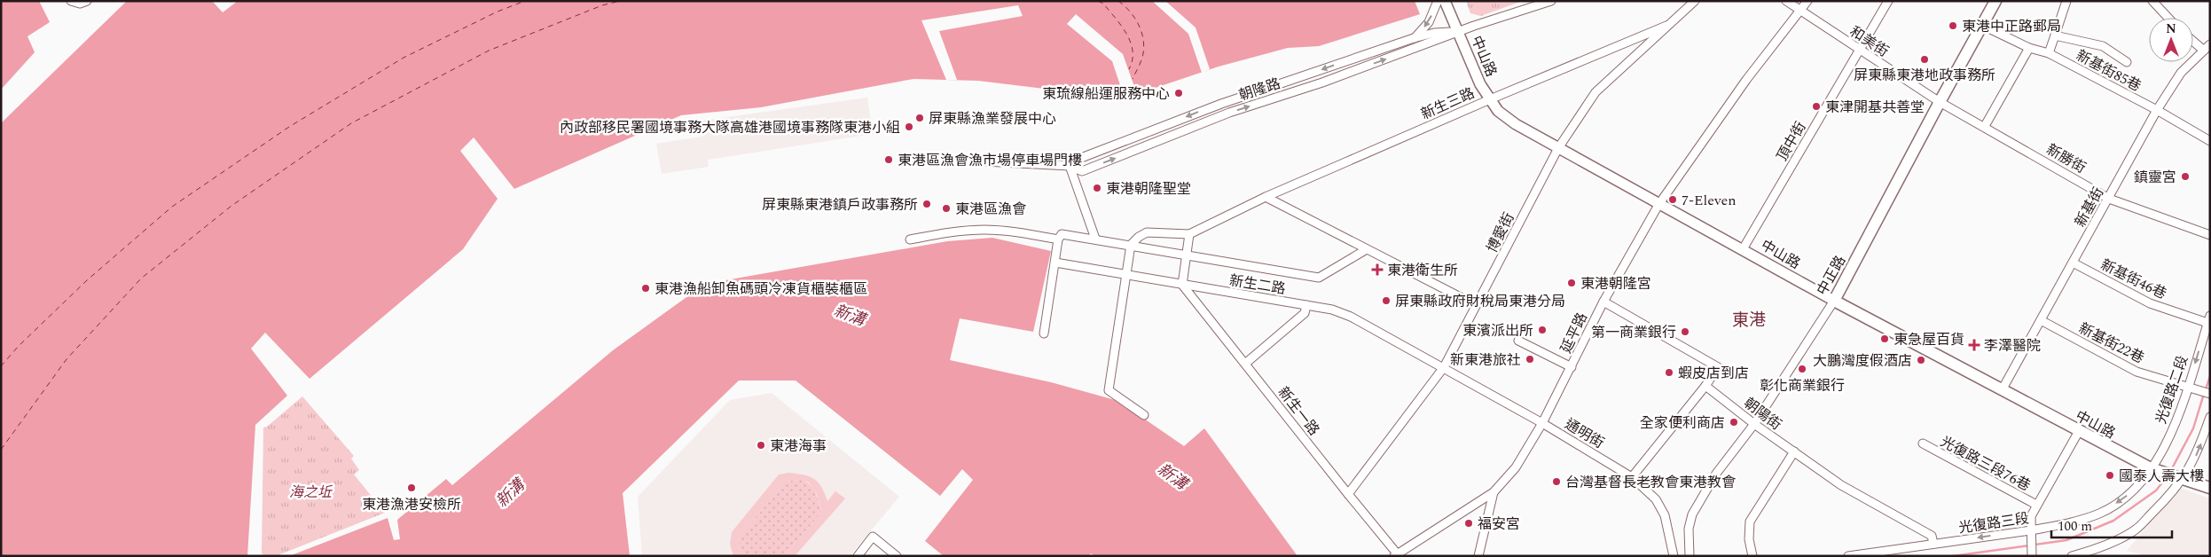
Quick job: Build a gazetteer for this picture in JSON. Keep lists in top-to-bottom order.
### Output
{
  "streets": {
    "main road": ["中山路", "中正路"],
    "street": [
      "和美街",
      "新基街85巷",
      "朝隆路",
      "新生三路",
      "頂中街",
      "新勝街",
      "新基街",
      "博愛街",
      "新基街46巷",
      "新生二路",
      "延平路",
      "新基街22巷",
      "光復路二段",
      "新生一路",
      "朝陽街",
      "通明街",
      "光復路三段76巷",
      "光復路三段"
    ]
  },
  "crossings": [
    ["和美街", "頂中街"],
    ["和美街", "新勝街"],
    ["和美街", "中正路"],
    ["和美街", "延平路"],
    ["中山路", "朝隆路"],
    ["中山路", "新生三路"],
    ["中山路", "頂中街"],
    ["中山路", "新基街"],
    ["中山路", "博愛街"],
    ["中山路", "中正路"],
    ["中山路", "延平路"],
    ["中山路", "光復路二段"],
    ["中山路", "光復路三段"],
    ["新基街85巷", "新基街"],
    ["新基街85巷", "中正路"],
    ["新生三路", "博愛街"],
    ["新勝街", "新基街"],
    ["新勝街", "中正路"],
    ["新基街", "新基街46巷"],
    ["新基街", "新基街22巷"],
    ["博愛街", "新生二路"],
    ["博愛街", "新生一路"],
    ["博愛街", "通明街"],
    ["中正路", "朝陽街"],
    ["新基街46巷", "光復路二段"],
    ["新生二路", "新生一路"],
    ["新生二路", "通明街"],
    ["延平路", "新生一路"],
    ["延平路", "通明街"],
    ["新基街22巷", "光復路二段"],
    ["光復路二段", "光復路三段"],
    ["朝陽街", "光復路三段"]
  ],
  "one_way": ["光復路二段"],
  "districts": ["東港"],
  "water": ["新溝"],
  "parks": ["海之坵"],
  "places": {
    "other": [
      "東港中正路郵局",
      "屏東縣東港地政事務所",
      "東琉線船運服務中心",
      "東津開基共善堂",
      "屏東縣漁業發展中心",
      "內政部移民署國境事務大隊高雄港國境事務隊東港小組",
      "東港區漁會漁市場停車場門樓",
      "鎮靈宮",
      "東港朝隆聖堂",
      "7-Eleven",
      "屏東縣東港鎮戶政事務所",
      "東港區漁會",
      "東港朝隆宮",
      "東港漁船卸魚碼頭冷凍貨櫃裝櫃區",
      "屏東縣政府財稅局東港分局",
      "東濱派出所",
      "第一商業銀行",
      "東急屋百貨",
      "新東港旅社",
      "大鵬灣度假酒店",
      "彰化商業銀行",
      "蝦皮店到店",
      "全家便利商店",
      "東港海事",
      "國泰人壽大樓",
      "台灣基督長老教會東港教會",
      "東港漁港安檢所",
      "福安宮"
    ],
    "health": ["東港衛生所", "李澤醫院"]
  },
  "scale_bar": "100 m",
  "north": "top"
}
